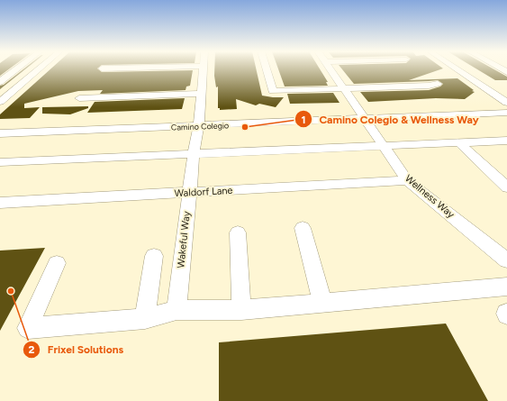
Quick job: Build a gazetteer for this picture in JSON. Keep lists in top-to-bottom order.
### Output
{
  "streets": {
    "street": [
      "Camino Colegio",
      "Waldorf Lane",
      "Wellness Way",
      "Wakeful Way"
    ]
  },
  "crossings": [
    ["Camino Colegio", "Wellness Way"],
    ["Camino Colegio", "Wakeful Way"],
    ["Waldorf Lane", "Wellness Way"],
    ["Waldorf Lane", "Wakeful Way"]
  ],
  "places": ["Camino Colegio & Wellness Way", "Frixel Solutions"]
}
